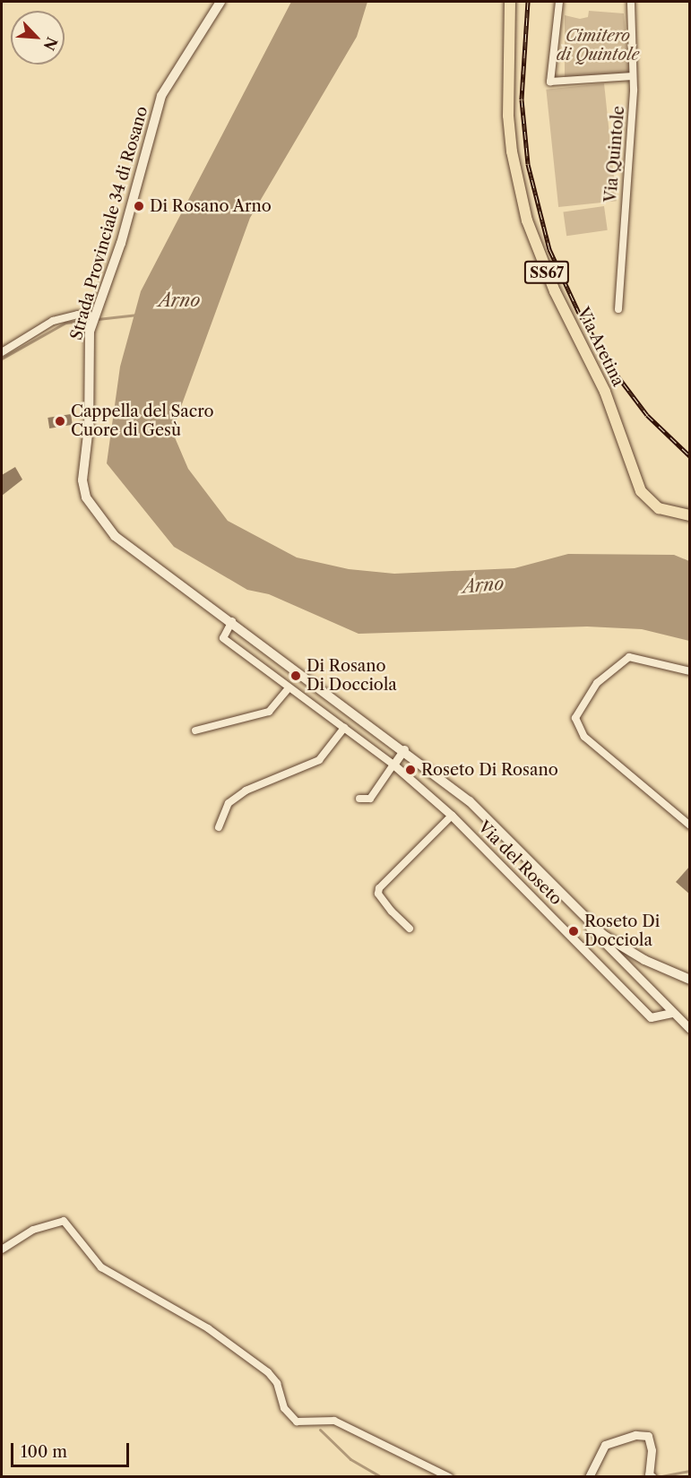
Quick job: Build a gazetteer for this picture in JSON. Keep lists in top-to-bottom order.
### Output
{
  "streets": {
    "main road": ["Strada Provinciale 34 di Rosano", "SS67", "Via Aretina"],
    "street": ["Via Quintole", "Via del Roseto"]
  },
  "crossings": [
    ["Strada Provinciale 34 di Rosano", "Via del Roseto"]
  ],
  "water": ["Arno"],
  "parks": ["Cimitero di Quintole"],
  "places": [
    "Di Rosano Arno",
    "Cappella del Sacro Cuore di Gesù",
    "Di Rosano Di Docciola",
    "Roseto Di Rosano",
    "Roseto Di Docciola"
  ],
  "scale_bar": "100 m",
  "north": "bottom right"
}
